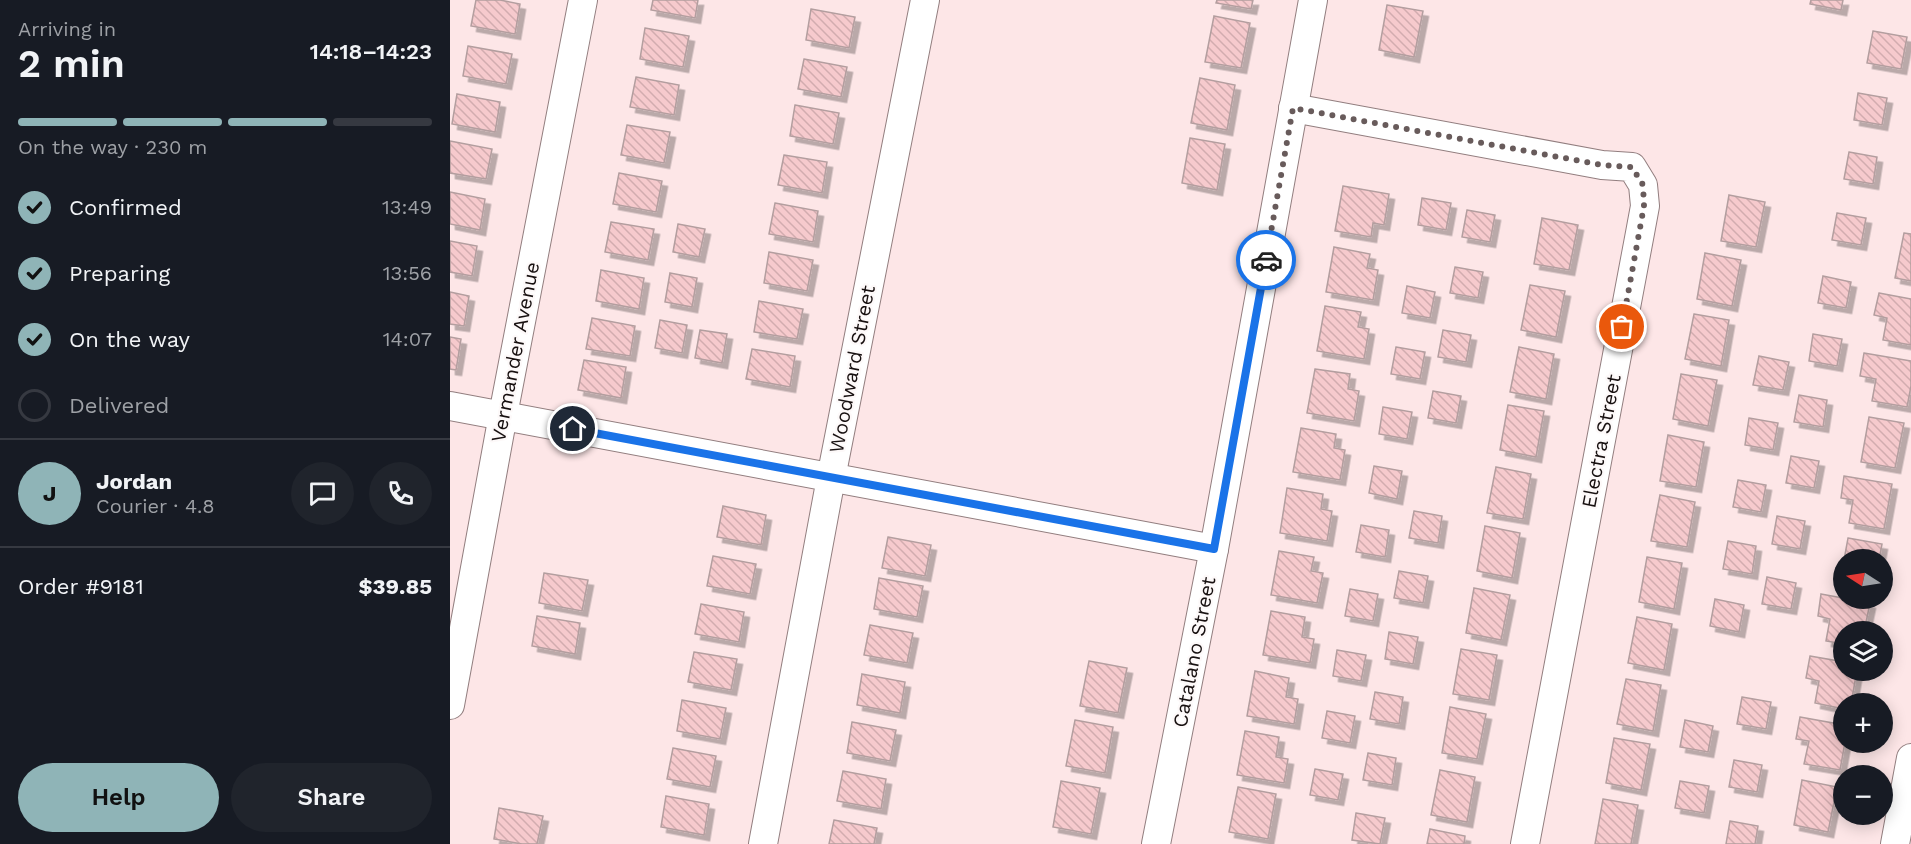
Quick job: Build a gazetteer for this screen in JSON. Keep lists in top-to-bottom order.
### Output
{
  "streets": {
    "street": [
      "Vermander Avenue",
      "Woodward Street",
      "Electra Street",
      "Catalano Street"
    ]
  },
  "crossings": [
    ["Electra Street", "Catalano Street"]
  ],
  "north": "left",
  "page": {
    "heading": ["2 min", "Arriving in", "14:18–14:23"],
    "panel": [
      "Jordan",
      "Courier · 4.8",
      "Order #9181",
      "$39.85"
    ],
    "bar": "On the way · 230 m",
    "list": [
      ["Confirmed", "13:49"],
      ["Preparing", "13:56"],
      ["On the way", "14:07"],
      "Delivered"
    ],
    "round": "J",
    "map_buttons": ["+", "−"],
    "buttons": ["Help", "Share"]
  }
}
